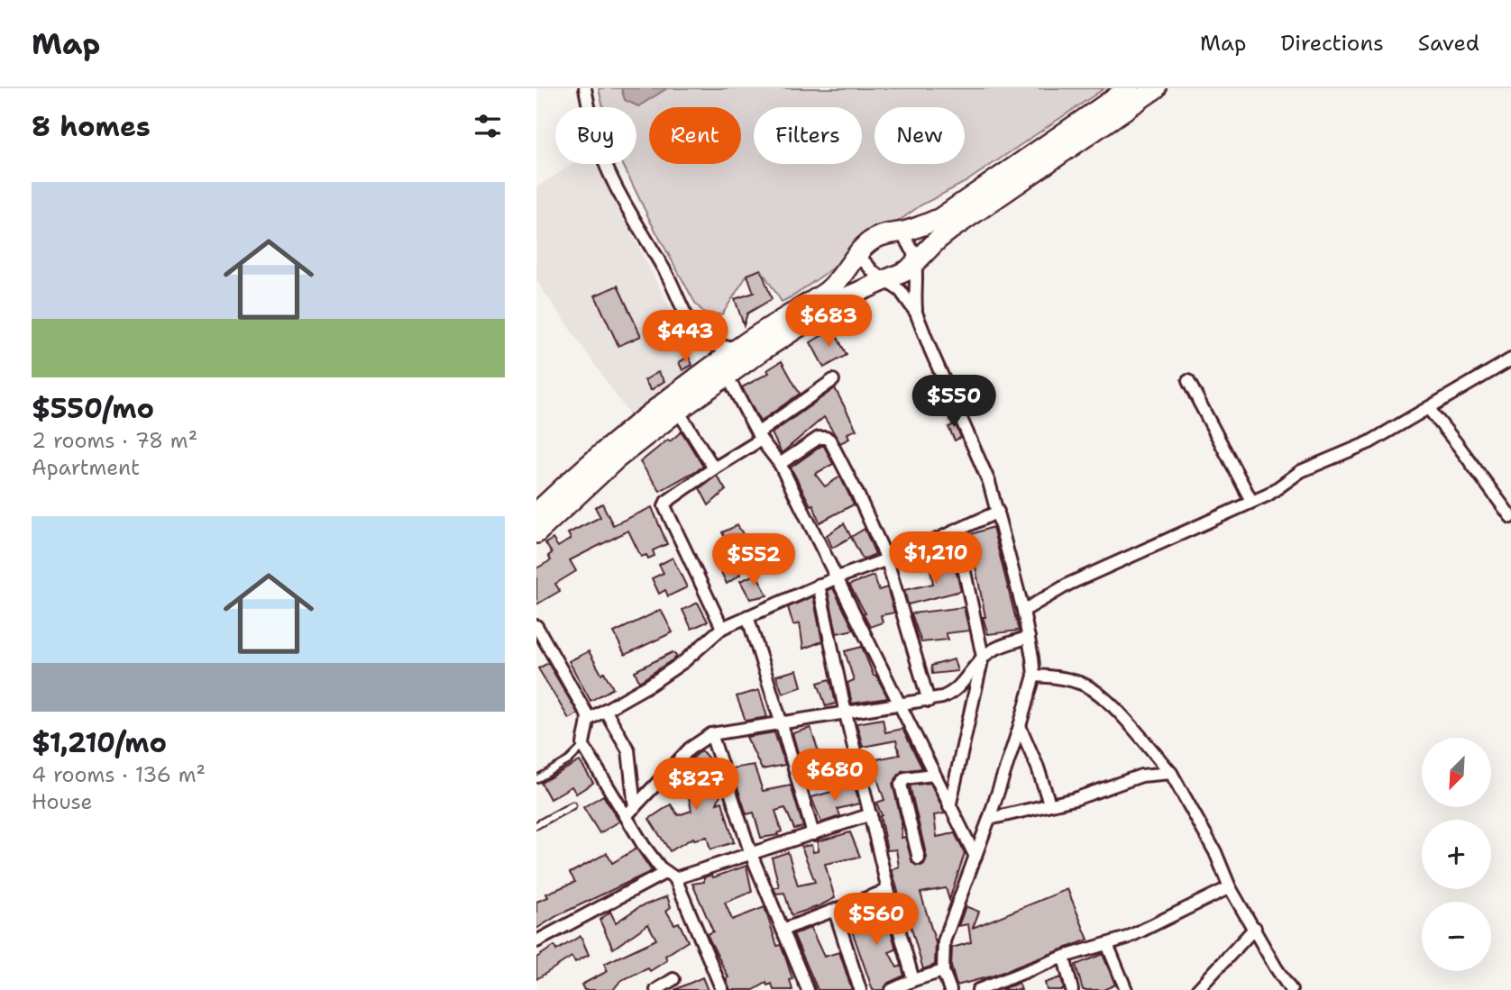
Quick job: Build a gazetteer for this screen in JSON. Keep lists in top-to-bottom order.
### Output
{
  "north": "bottom left",
  "page": {
    "header": "Map",
    "nav": ["Map", "Directions", "Saved"],
    "heading": "8 homes",
    "chip": [
      "Buy",
      "Rent",
      "Filters",
      "New"
    ],
    "list": [
      {
        "name": "$550/mo",
        "note": "2 rooms · 78 m² · Apartment"
      },
      {
        "name": "$1,210/mo",
        "note": "4 rooms · 136 m² · House"
      }
    ],
    "price": [
      "$683",
      "$443",
      "$550",
      "$1,210",
      "$552",
      "$680",
      "$827",
      "$560"
    ],
    "map_buttons": ["+", "−"]
  }
}
